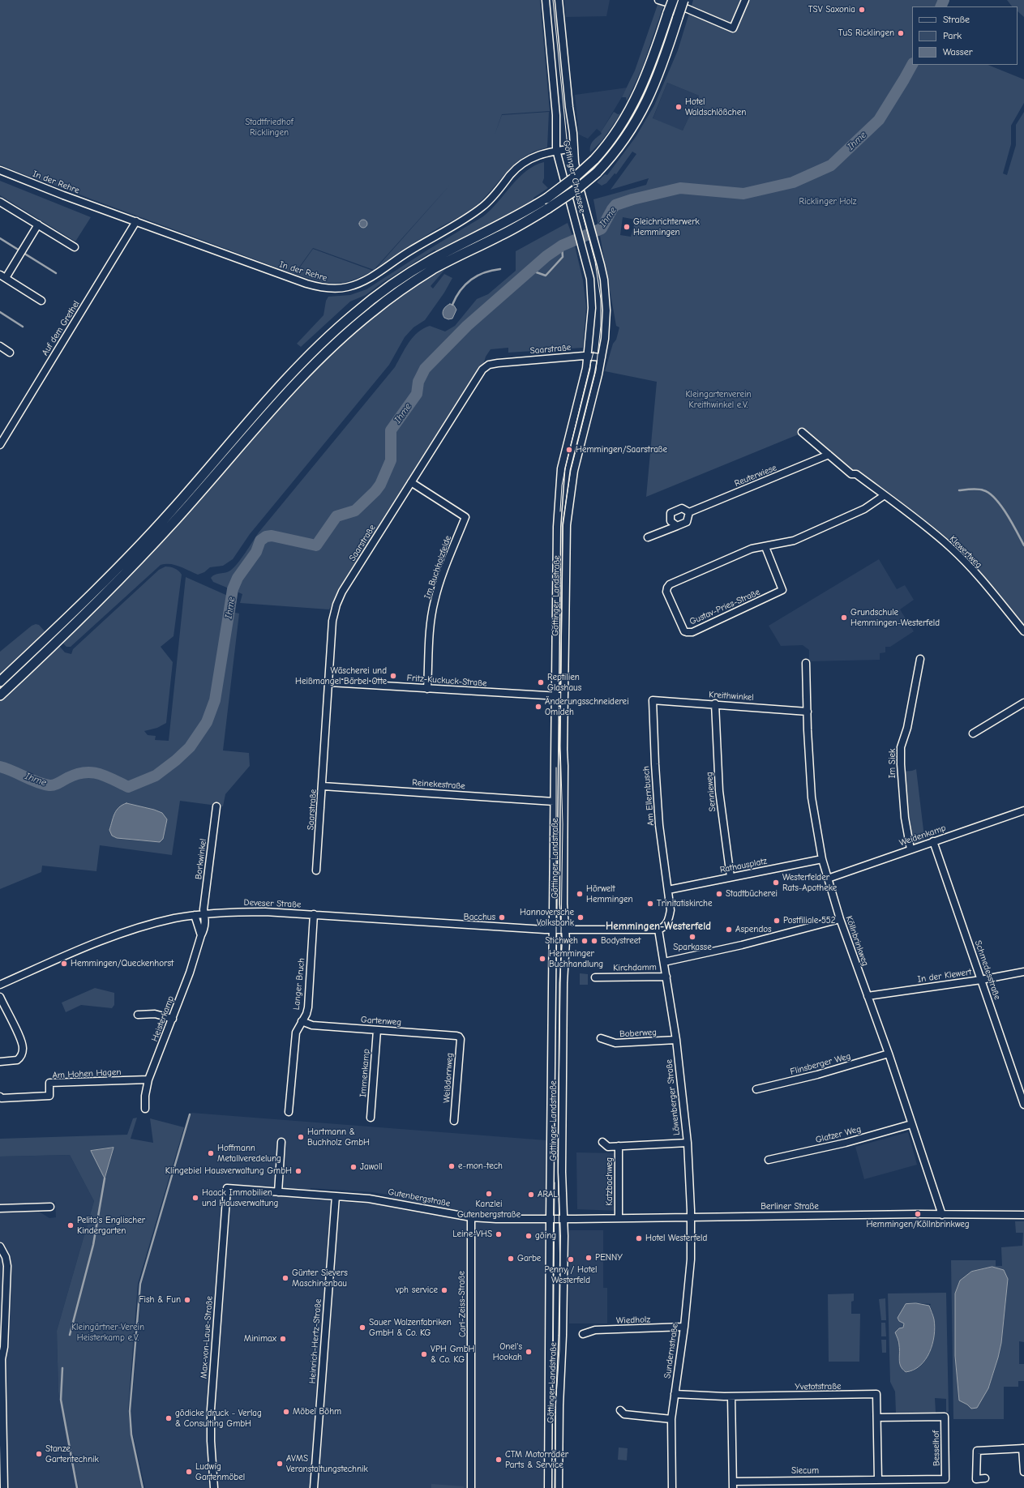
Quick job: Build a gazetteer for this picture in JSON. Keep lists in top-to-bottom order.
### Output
{
  "streets": {
    "street": [
      "Göttinger Chaussee",
      "In der Rehre",
      "Auf dem Grethel",
      "Saarstraße",
      "Reuterwiese",
      "Klewertweg",
      "Im Buchholzfelde",
      "Göttinger Landstraße",
      "Gustav-Pries-Straße",
      "Fritz-Kuckuck-Straße",
      "Kreithwinkel",
      "Im Siek",
      "Reinekestraße",
      "Sennieweg",
      "Am Ellernbusch",
      "Weidenkamp",
      "Borkwinkel",
      "Rathausplatz",
      "Deveser Straße",
      "Köllnbrinkweg",
      "Kirchdamm",
      "Schmedesstraße",
      "In der Klewert",
      "Langer Bruch",
      "Heisterkamp",
      "Gartenweg",
      "Boberweg",
      "Flinsberger Weg",
      "Immenkamp",
      "Am Hohen Hagen",
      "Weißdornweg",
      "Löwenberger Straße",
      "Glatzer Weg",
      "Katzbachweg",
      "Gutenbergstraße",
      "Berliner Straße",
      "Carl-Zeiss-Straße",
      "Wiedholz",
      "Max-von-Laue-Straße",
      "Heinrich-Hertz-Straße",
      "Sundernstraße",
      "Yvetotstraße",
      "Besselhof",
      "Siecum"
    ]
  },
  "crossings": [
    ["Göttinger Chaussee", "In der Rehre"],
    ["Göttinger Chaussee", "Saarstraße"],
    ["Göttinger Chaussee", "Göttinger Landstraße"],
    ["In der Rehre", "Auf dem Grethel"],
    ["Saarstraße", "Im Buchholzfelde"],
    ["Saarstraße", "Göttinger Landstraße"],
    ["Saarstraße", "Fritz-Kuckuck-Straße"],
    ["Saarstraße", "Reinekestraße"],
    ["Klewertweg", "Gustav-Pries-Straße"],
    ["Im Buchholzfelde", "Fritz-Kuckuck-Straße"],
    ["Göttinger Landstraße", "Fritz-Kuckuck-Straße"],
    ["Göttinger Landstraße", "Reinekestraße"],
    ["Göttinger Landstraße", "Deveser Straße"],
    ["Göttinger Landstraße", "Gutenbergstraße"],
    ["Göttinger Landstraße", "Berliner Straße"],
    ["Kreithwinkel", "Sennieweg"],
    ["Kreithwinkel", "Am Ellernbusch"],
    ["Kreithwinkel", "Köllnbrinkweg"],
    ["Im Siek", "Weidenkamp"],
    ["Sennieweg", "Rathausplatz"],
    ["Am Ellernbusch", "Rathausplatz"],
    ["Weidenkamp", "Köllnbrinkweg"],
    ["Weidenkamp", "Schmedesstraße"],
    ["Borkwinkel", "Deveser Straße"],
    ["Borkwinkel", "Heisterkamp"],
    ["Rathausplatz", "Köllnbrinkweg"],
    ["Deveser Straße", "Langer Bruch"],
    ["Deveser Straße", "Heisterkamp"],
    ["Köllnbrinkweg", "In der Klewert"],
    ["Köllnbrinkweg", "Flinsberger Weg"],
    ["Köllnbrinkweg", "Glatzer Weg"],
    ["Köllnbrinkweg", "Berliner Straße"],
    ["Kirchdamm", "Löwenberger Straße"],
    ["Schmedesstraße", "In der Klewert"],
    ["Langer Bruch", "Gartenweg"],
    ["Heisterkamp", "Am Hohen Hagen"],
    ["Gartenweg", "Immenkamp"],
    ["Gartenweg", "Weißdornweg"],
    ["Boberweg", "Löwenberger Straße"],
    ["Löwenberger Straße", "Katzbachweg"],
    ["Löwenberger Straße", "Berliner Straße"],
    ["Löwenberger Straße", "Sundernstraße"],
    ["Katzbachweg", "Berliner Straße"],
    ["Gutenbergstraße", "Berliner Straße"],
    ["Gutenbergstraße", "Carl-Zeiss-Straße"],
    ["Gutenbergstraße", "Max-von-Laue-Straße"],
    ["Gutenbergstraße", "Heinrich-Hertz-Straße"],
    ["Berliner Straße", "Sundernstraße"],
    ["Wiedholz", "Sundernstraße"],
    ["Sundernstraße", "Yvetotstraße"],
    ["Yvetotstraße", "Besselhof"],
    ["Yvetotstraße", "Siecum"],
    ["Besselhof", "Siecum"]
  ],
  "districts": ["Hemmingen-Westerfeld"],
  "water": ["Ihme"],
  "parks": [
    "Stadtfriedhof Ricklingen",
    "Ricklinger Holz",
    "Kleingartenverein Kreithwinkel e.V.",
    "Kleingärtner-Verein Heisterkamp e.V."
  ],
  "places": [
    "TSV Saxonia",
    "TuS Ricklingen",
    "Hotel Waldschlößchen",
    "Gleichrichterwerk Hemmingen",
    "Hemmingen/Saarstraße",
    "Grundschule Hemmingen-Westerfeld",
    "Wäscherei und Heißmangel Bärbel Otte",
    "Reptilien Glashaus",
    "Änderungsschneiderei Omideh",
    "Westerfelder Rats-Apotheke",
    "Hörwelt Hemmingen",
    "Stadtbücherei",
    "Trinitatiskirche",
    "Bacchus",
    "Hannoversche Volksbank",
    "Postfiliale 552",
    "Aspendos",
    "Sparkasse",
    "Stichweh",
    "Bodystreet",
    "Hemminger Buchhandlung",
    "Hemmingen/Queckenhorst",
    "Hartmann & Buchholz GmbH",
    "Hoffmann Metallveredelung",
    "e-mon-tech",
    "Jawoll",
    "Klingebiel Hausverwaltung GmbH",
    "Kanzlei Gutenbergstraße",
    "ARAL",
    "Haack Immobilien und Hausverwaltung",
    "Hemmingen/Köllnbrinkweg",
    "Pelita's Englischer Kindergarten",
    "Leine-VHS",
    "göing",
    "Hotel Westerfeld",
    "PENNY",
    "Garbe",
    "Penny / Hotel Westerfeld",
    "Günter Sievers Maschinenbau",
    "vph service",
    "Fish & Fun",
    "Sauer Walzenfabriken GmbH & Co. KG",
    "Minimax",
    "Onel's Hookah",
    "VPH GmbH & Co. KG",
    "Möbel Böhm",
    "gödicke druck - Verlag & Consulting GmbH",
    "Stanze Gartentechnik",
    "CTM Motorräder Parts & Service",
    "AVMS Veranstaltungstechnik",
    "Ludwig Gartenmöbel"
  ],
  "legend": ["Straße", "Park", "Wasser"]
}
